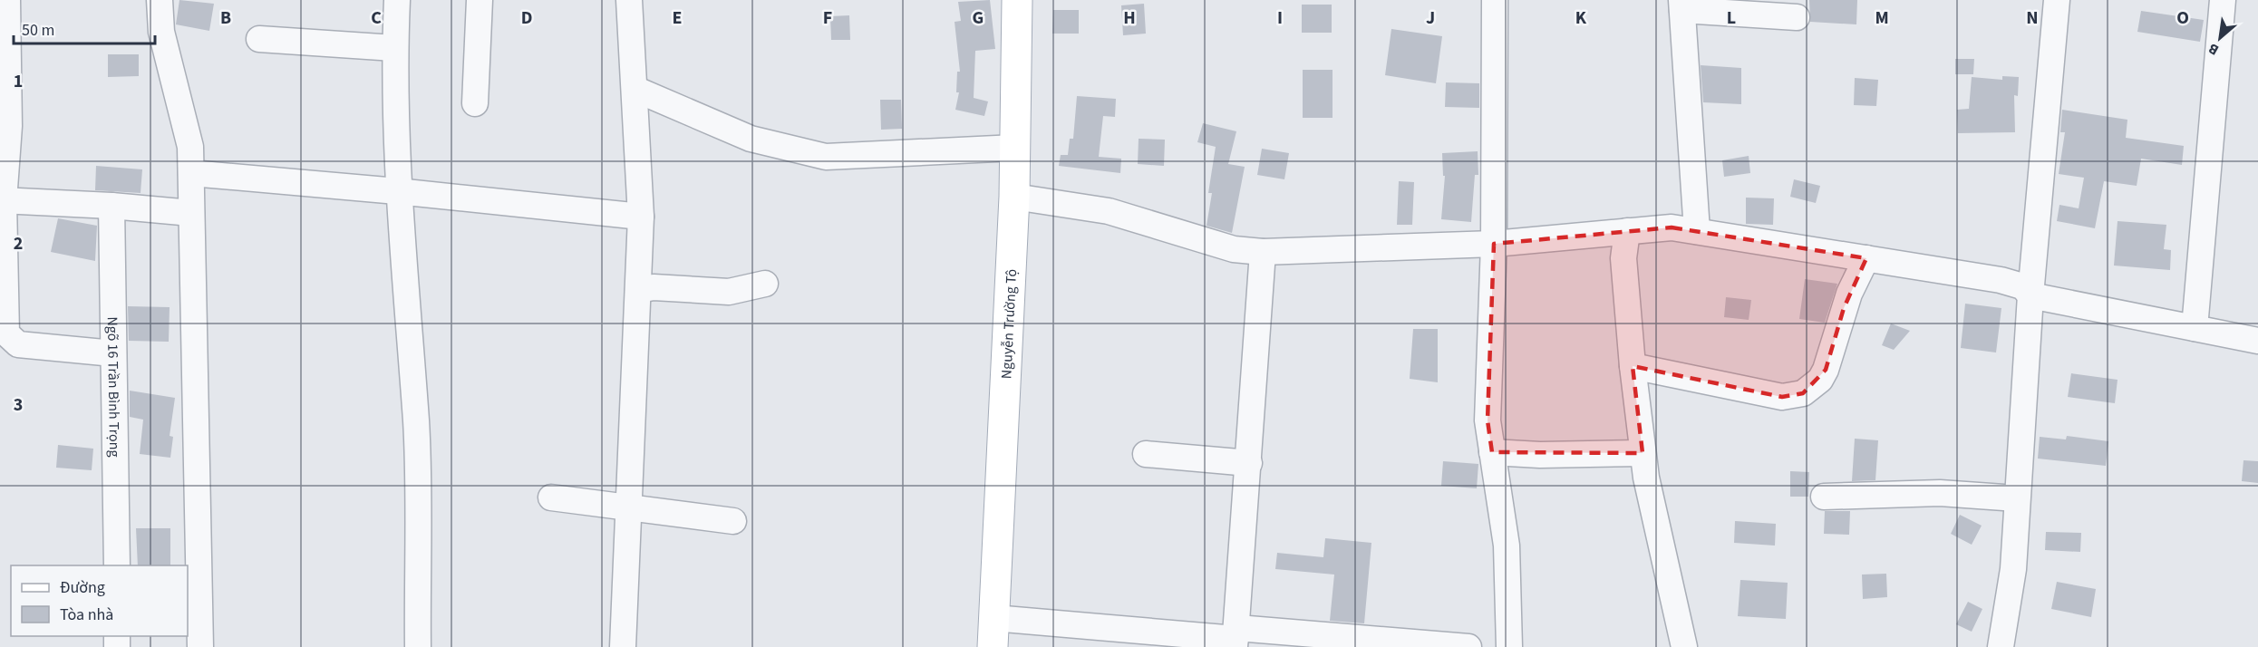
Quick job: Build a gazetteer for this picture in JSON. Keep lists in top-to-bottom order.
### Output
{
  "streets": {
    "main road": ["Nguyễn Trường Tộ"],
    "street": ["Ngõ 16 Trần Bình Trọng"]
  },
  "legend": ["Đường", "Tòa nhà"],
  "scale_bar": "50 m",
  "north": "bottom left",
  "grid": {
    "columns": [
      "B",
      "C",
      "D",
      "E",
      "F",
      "G",
      "H",
      "I",
      "J",
      "K",
      "L",
      "M",
      "N",
      "O"
    ],
    "rows": ["1", "2", "3"]
  }
}
